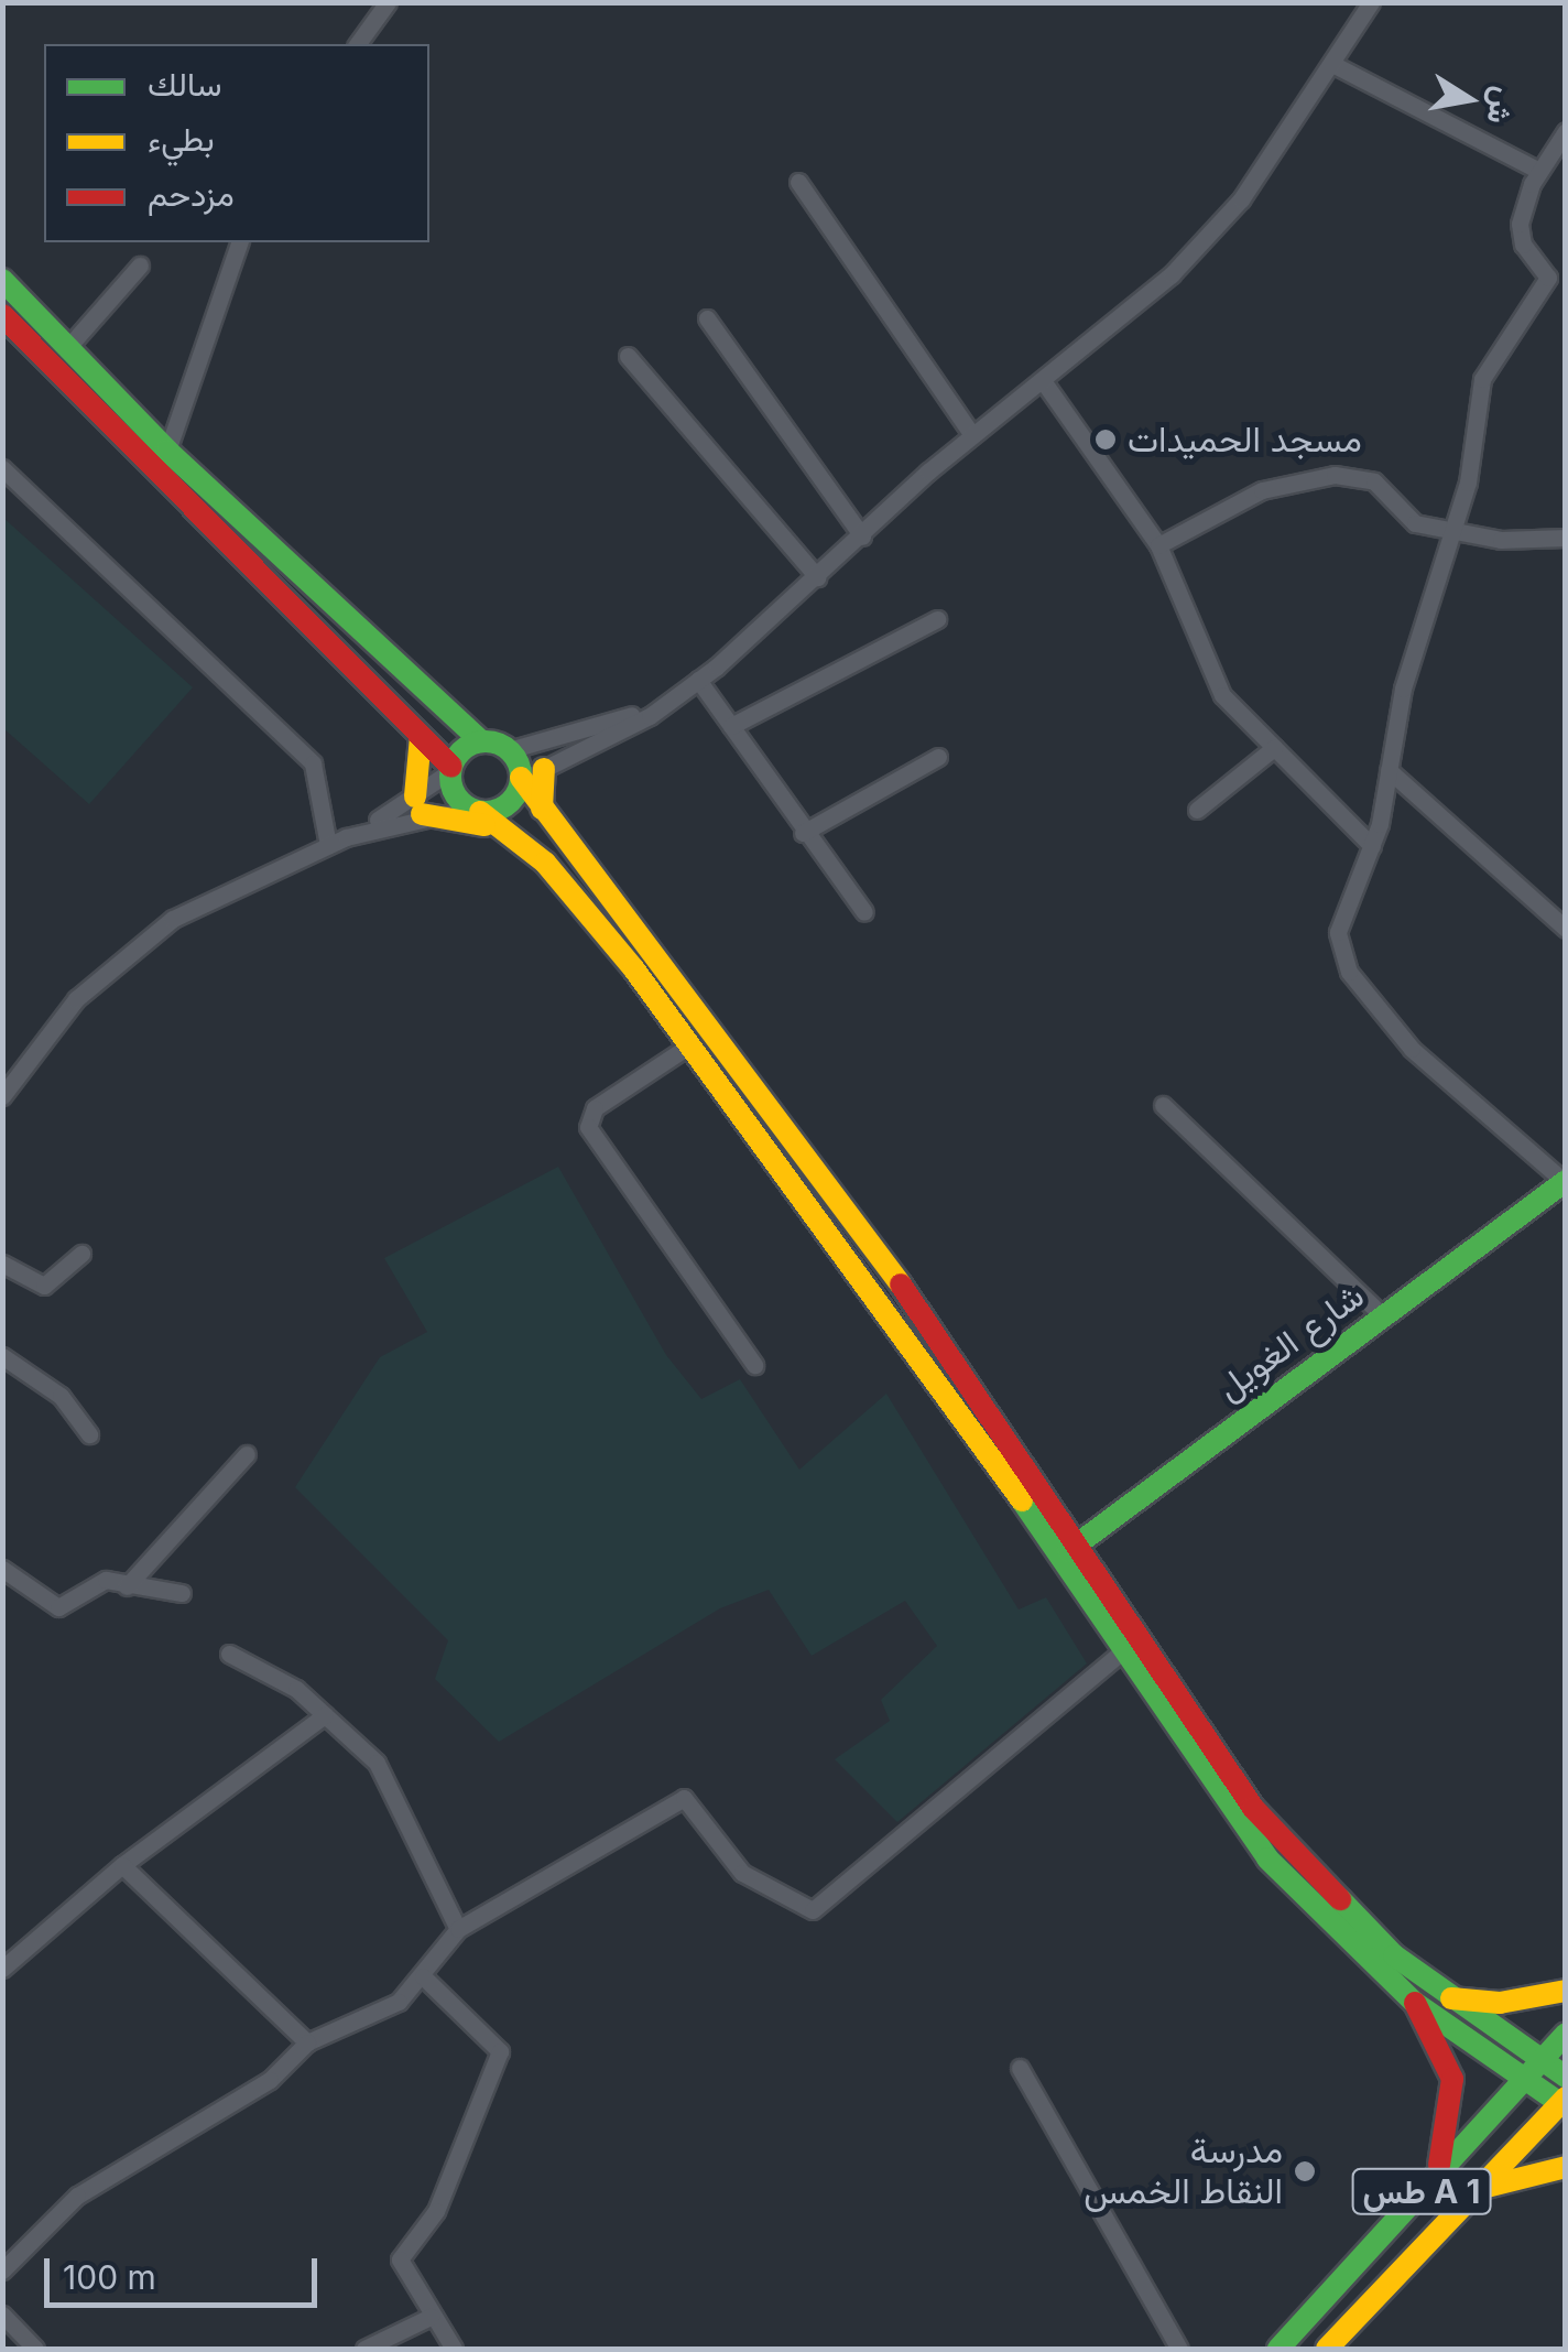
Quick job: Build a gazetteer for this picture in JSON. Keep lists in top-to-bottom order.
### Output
{
  "streets": {
    "main road": ["شارع الغويل", "طس A 1"]
  },
  "places": ["مسجد الحميدات", "مدرسة النقاط الخمس"],
  "legend": ["سالك", "بطيء", "مزدحم"],
  "scale_bar": "100 m",
  "north": "right"
}
